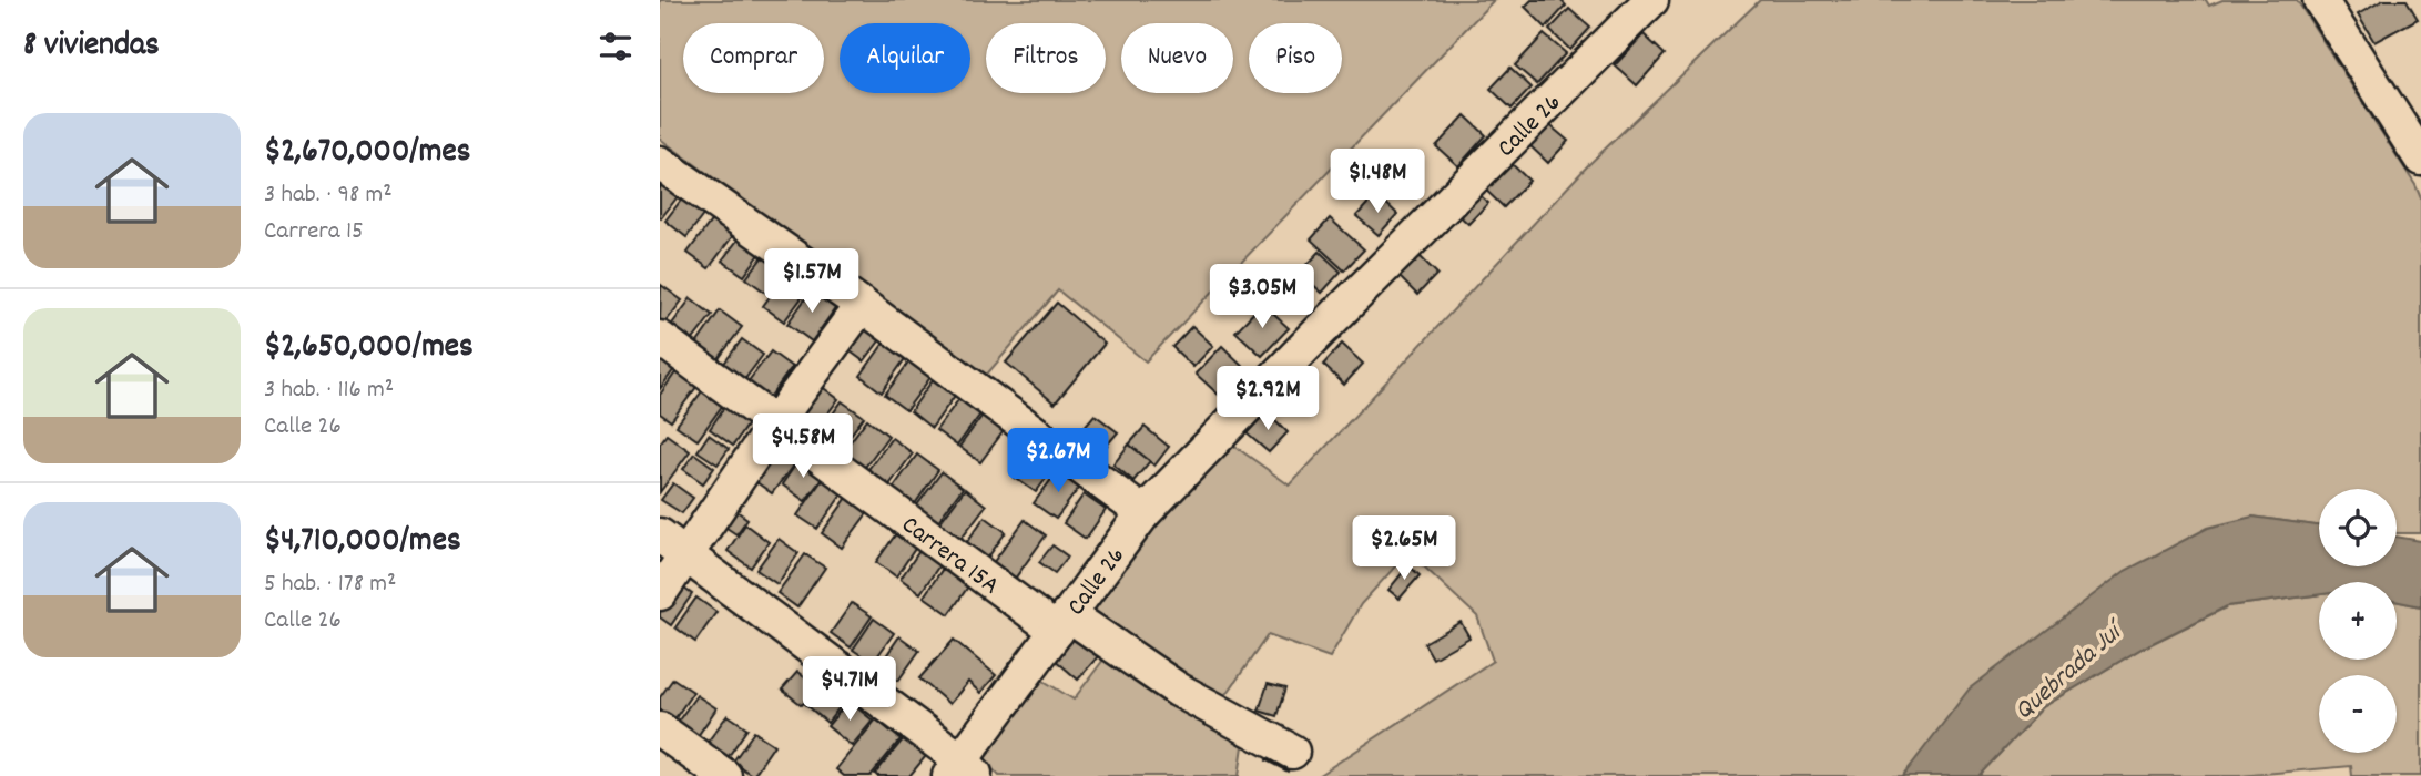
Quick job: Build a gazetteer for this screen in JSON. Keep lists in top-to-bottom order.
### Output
{
  "streets": {
    "street": ["Calle 26", "Carrera 15A"]
  },
  "crossings": [
    ["Calle 26", "Carrera 15A"]
  ],
  "water": ["Quebrada Juí"],
  "page": {
    "heading": "8 viviendas",
    "chip": [
      "Comprar",
      "Alquilar",
      "Filtros",
      "Nuevo",
      "Piso"
    ],
    "list": [
      {
        "name": "$2,670,000/mes",
        "note": "3 hab. · 98 m² · Carrera 15"
      },
      {
        "name": "$2,650,000/mes",
        "note": "3 hab. · 116 m² · Calle 26"
      },
      {
        "name": "$4,710,000/mes",
        "note": "5 hab. · 178 m² · Calle 26"
      }
    ],
    "price": [
      "$1.48M",
      "$1.57M",
      "$3.05M",
      "$2.92M",
      "$4.58M",
      "$2.67M",
      "$2.65M",
      "$4.71M"
    ],
    "map_buttons": ["+", "−"]
  }
}
